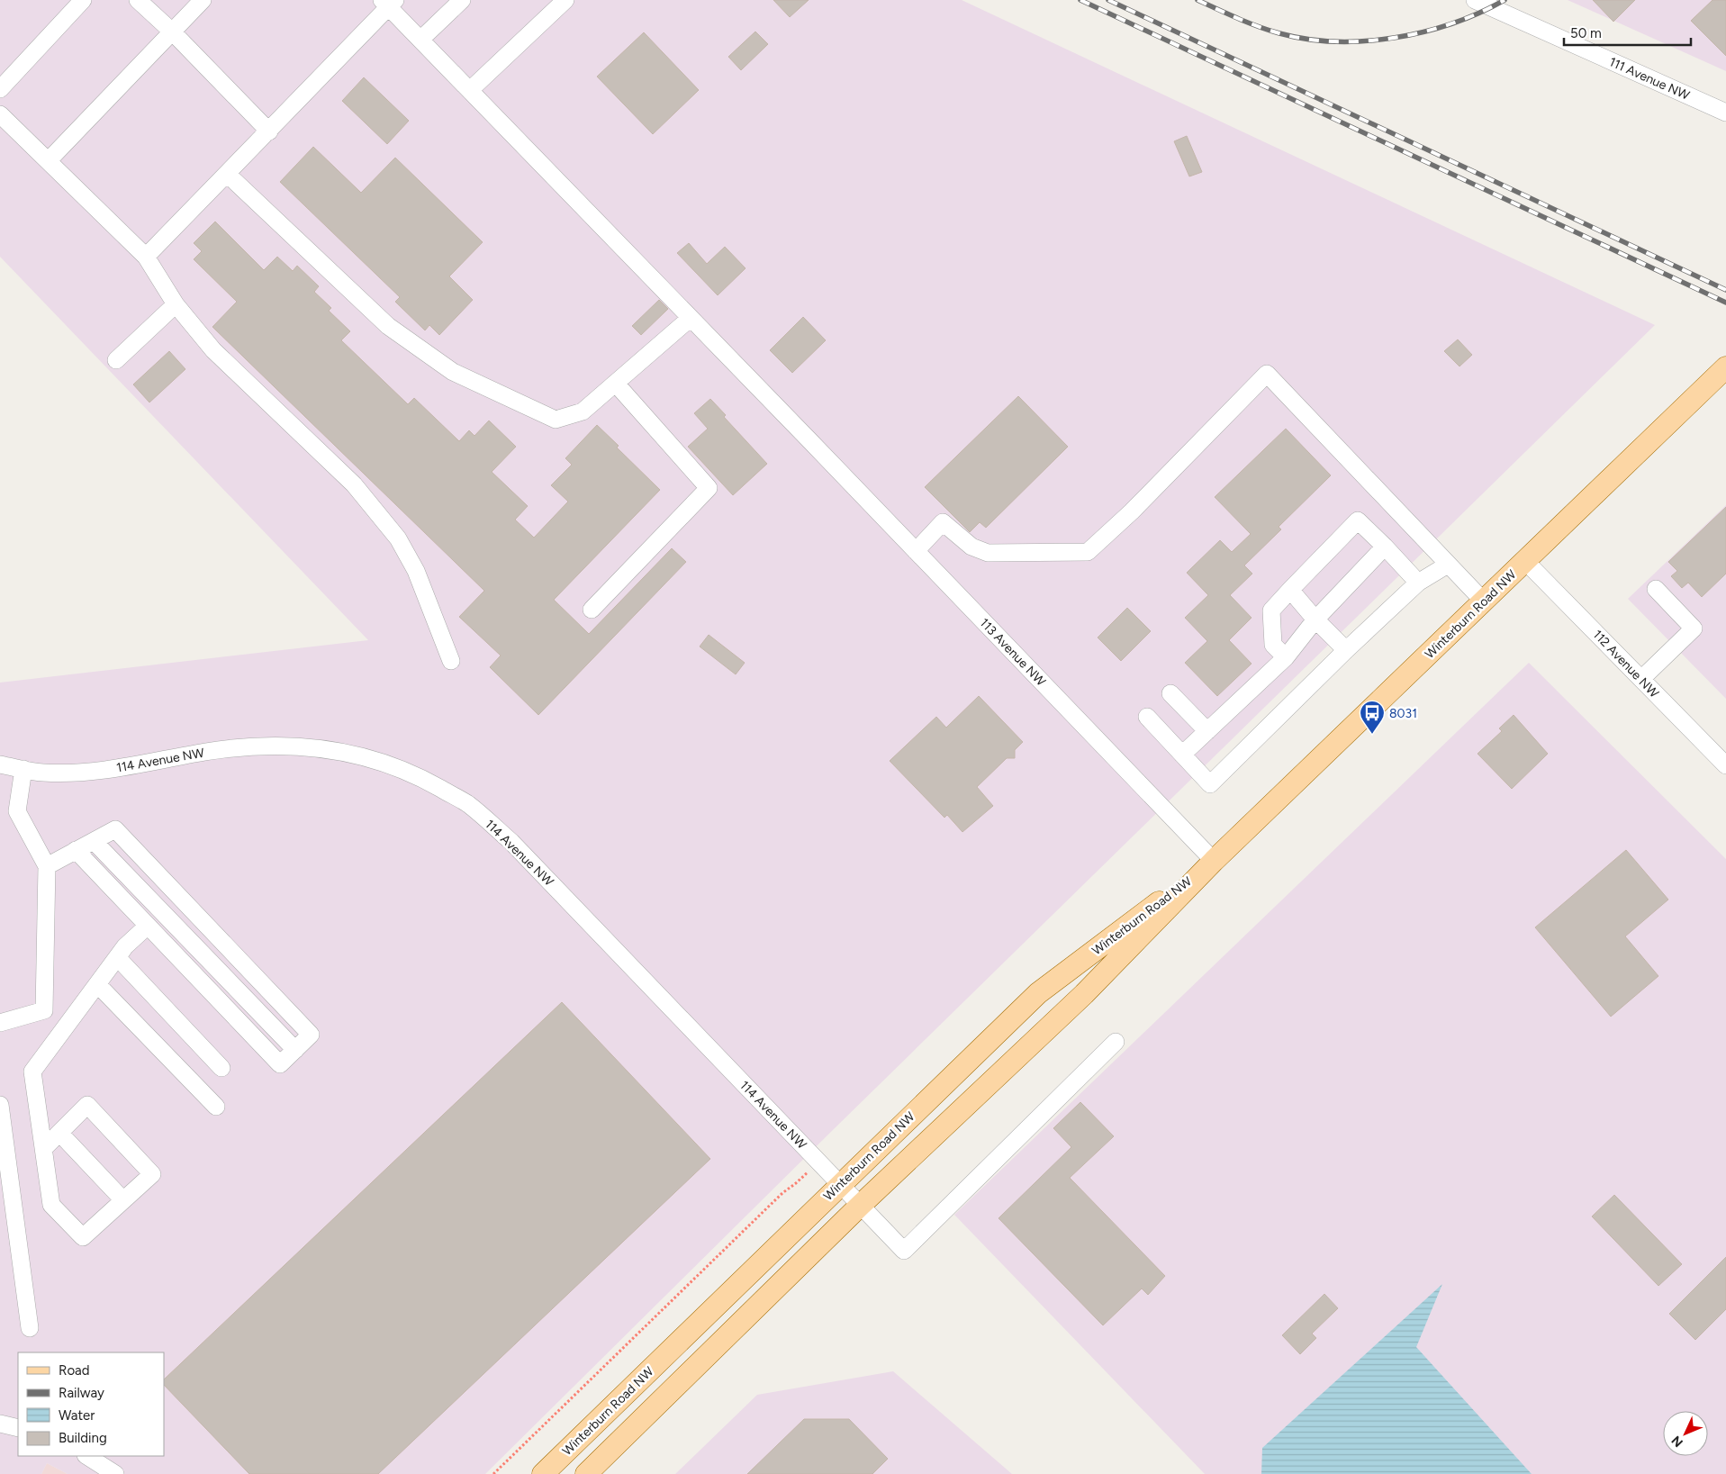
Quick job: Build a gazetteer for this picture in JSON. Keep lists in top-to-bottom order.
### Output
{
  "streets": {
    "main road": ["Winterburn Road NW"],
    "street": [
      "111 Avenue NW",
      "113 Avenue NW",
      "112 Avenue NW",
      "114 Avenue NW"
    ]
  },
  "crossings": [
    ["Winterburn Road NW", "113 Avenue NW"],
    ["Winterburn Road NW", "112 Avenue NW"],
    ["Winterburn Road NW", "114 Avenue NW"]
  ],
  "places": {
    "bus stop": ["8031"]
  },
  "legend": [
    "Road",
    "Railway",
    "Water",
    "Building"
  ],
  "scale_bar": "50 m",
  "north": "bottom left"
}
